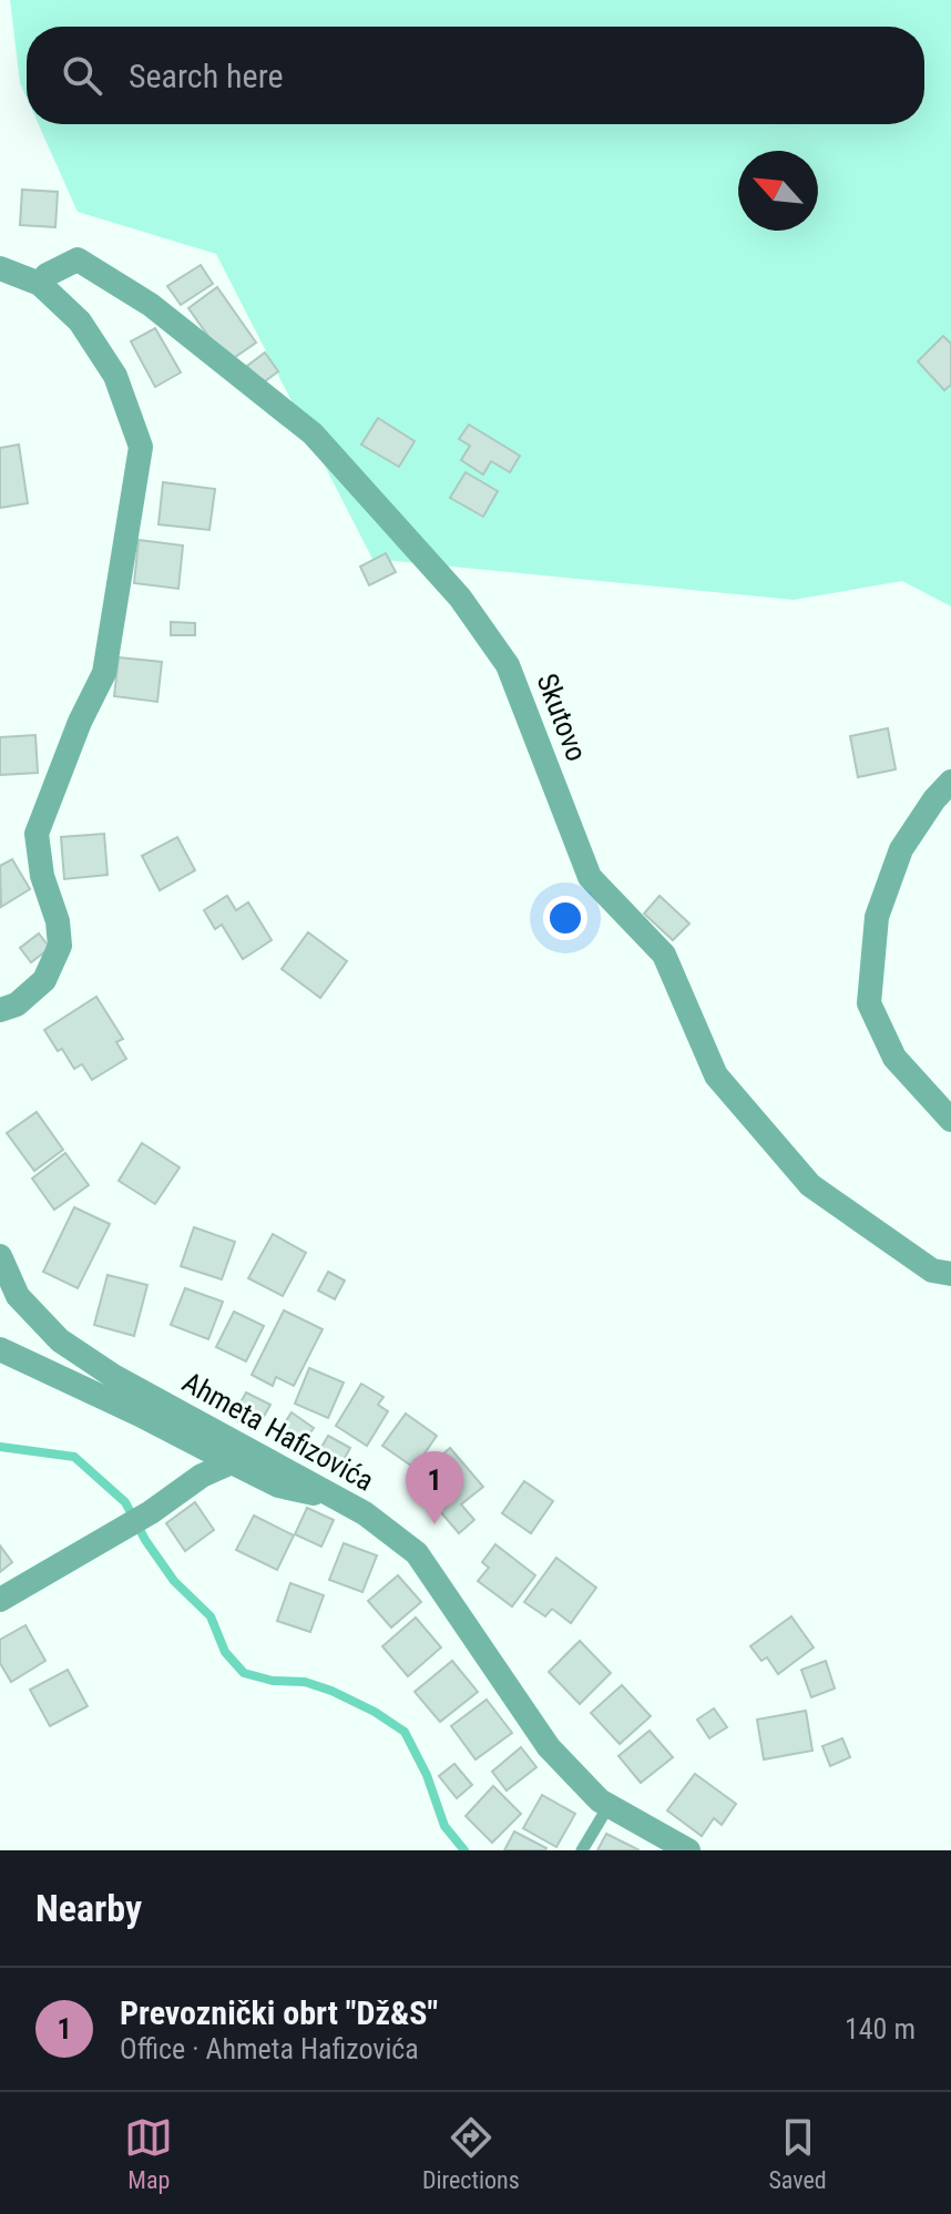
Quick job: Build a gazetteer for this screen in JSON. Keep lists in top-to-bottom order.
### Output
{
  "streets": {
    "street": ["Skutovo", "Ahmeta Hafizovića"]
  },
  "north": "top left",
  "page": {
    "search": "Search here",
    "pins": "1",
    "heading": "Nearby",
    "list": [
      {
        "mark": "1",
        "name": "Prevoznički obrt \"Dž&S\"",
        "note": "Office · Ahmeta Hafizovića",
        "value": "140 m"
      }
    ],
    "nav": ["Map", "Directions", "Saved"]
  }
}
